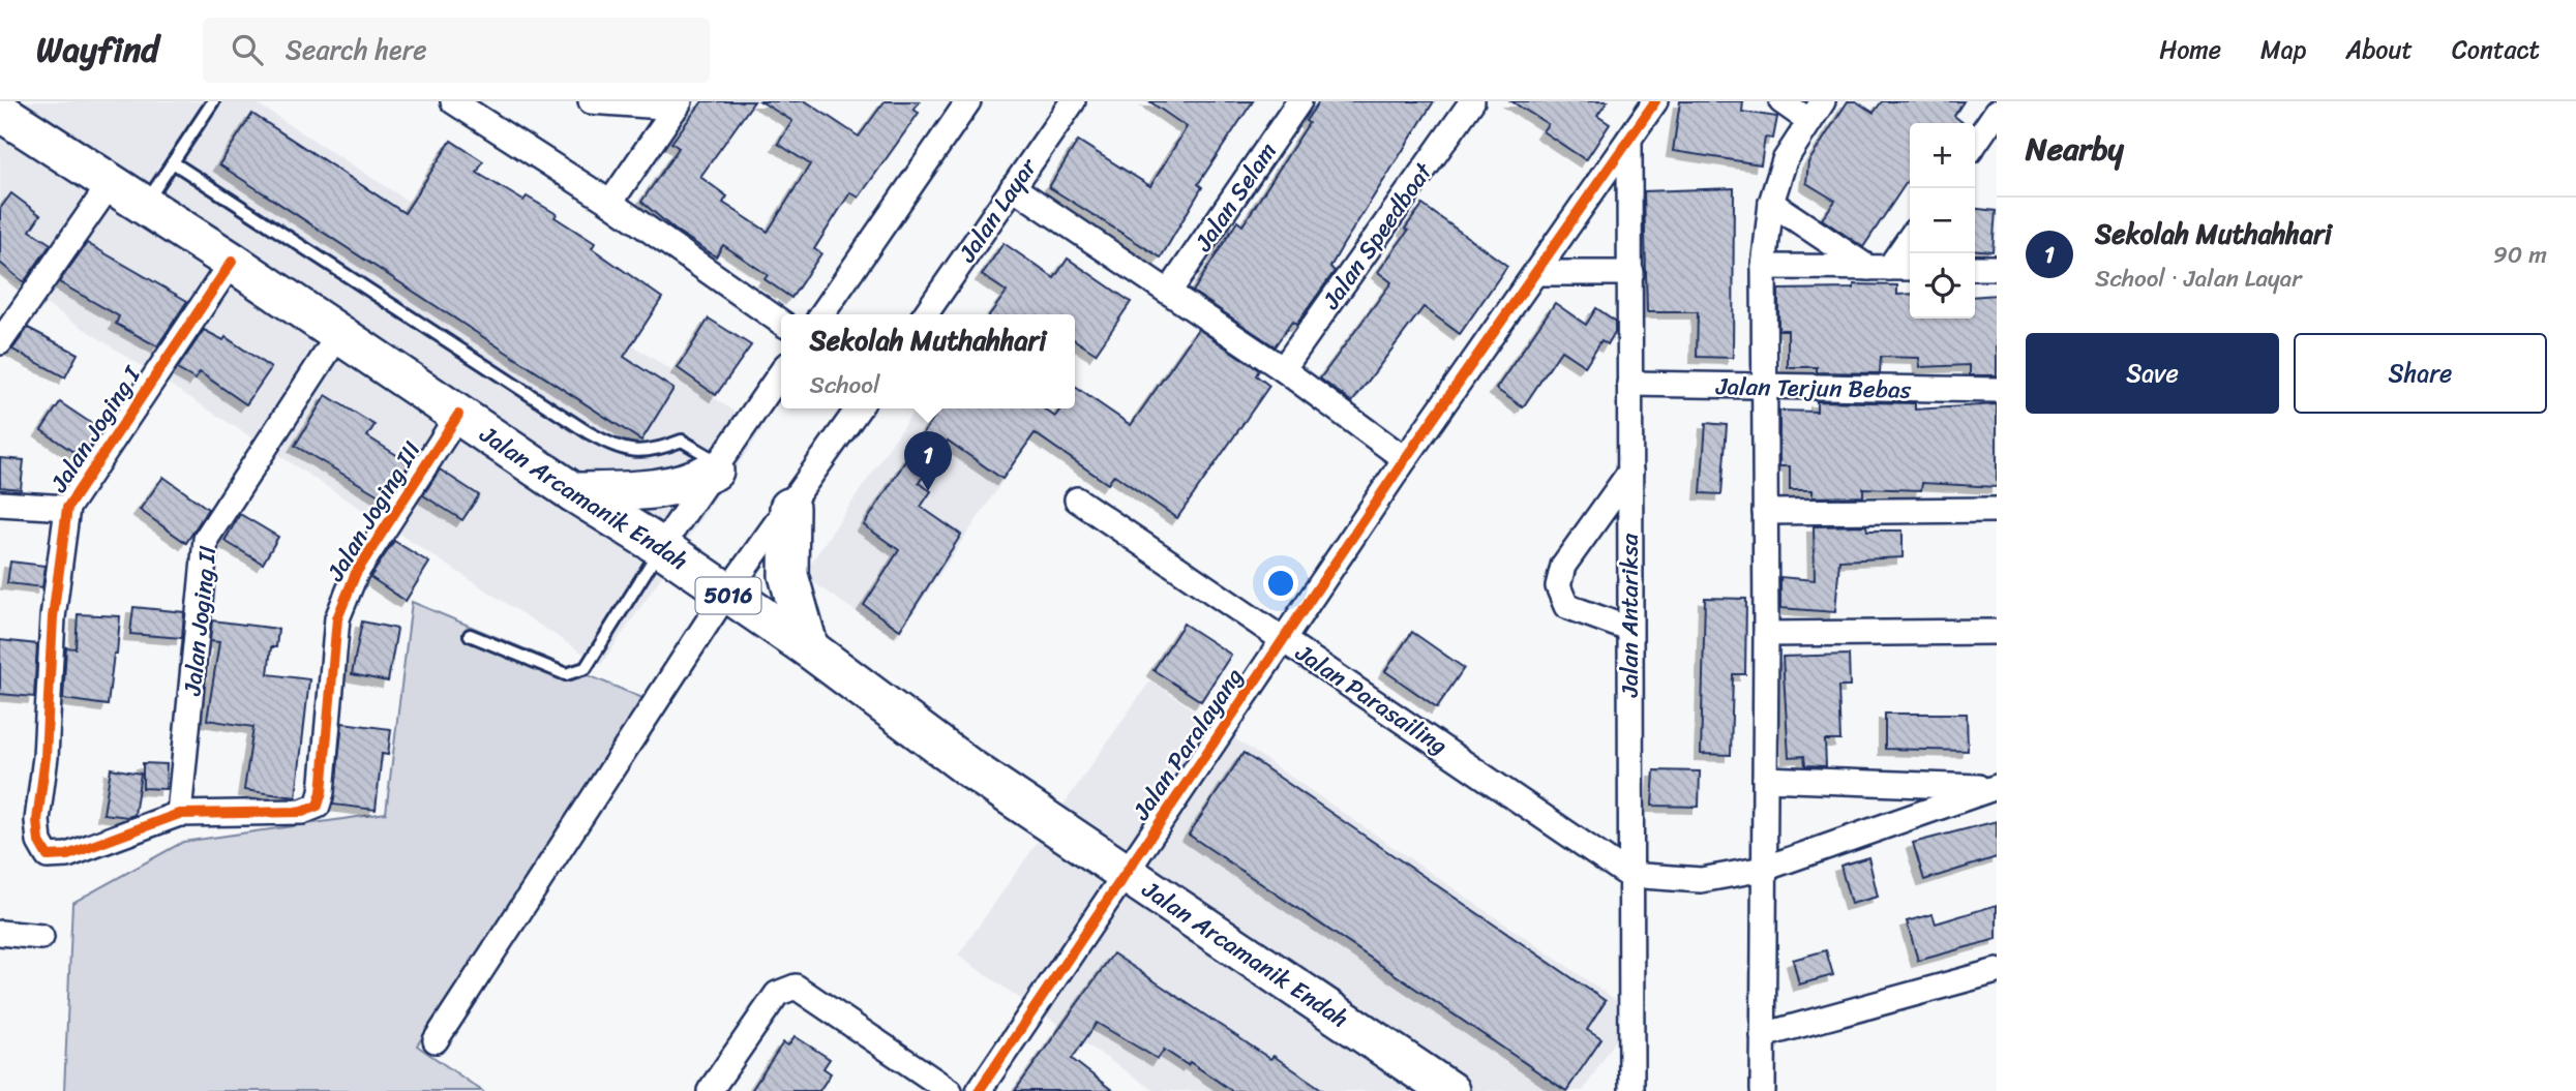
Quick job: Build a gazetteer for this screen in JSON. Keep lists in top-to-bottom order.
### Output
{
  "streets": {
    "main road": ["Jalan Arcamanik Endah", "5016"],
    "street": [
      "Jalan Selam",
      "Jalan Layar",
      "Jalan Speedboat",
      "Jalan Terjun Bebas",
      "Jalan Joging I",
      "Jalan Joging III",
      "Jalan Antariksa",
      "Jalan Joging II",
      "Jalan Parasailing",
      "Jalan Paralayang"
    ]
  },
  "crossings": [
    ["Jalan Terjun Bebas", "Jalan Antariksa"],
    ["Jalan Joging I", "Jalan Arcamanik Endah"],
    ["Jalan Joging I", "Jalan Joging III"],
    ["Jalan Joging I", "Jalan Joging II"],
    ["Jalan Arcamanik Endah", "Jalan Joging III"],
    ["Jalan Arcamanik Endah", "Jalan Joging II"],
    ["Jalan Arcamanik Endah", "Jalan Paralayang"],
    ["Jalan Joging III", "Jalan Joging II"],
    ["Jalan Antariksa", "Jalan Parasailing"],
    ["Jalan Antariksa", "Jalan Paralayang"],
    ["Jalan Parasailing", "Jalan Paralayang"]
  ],
  "page": {
    "header": "Wayfind",
    "search": "Search here",
    "nav": [
      "Home",
      "Map",
      "About",
      "Contact"
    ],
    "heading": "Nearby",
    "map_buttons": ["+", "−"],
    "list": [
      {
        "mark": "1",
        "name": "Sekolah Muthahhari",
        "note": "School · Jalan Layar",
        "value": "90 m"
      }
    ],
    "buttons": ["Save", "Share"],
    "popup": ["Sekolah Muthahhari", "School"],
    "pins": "1"
  }
}
